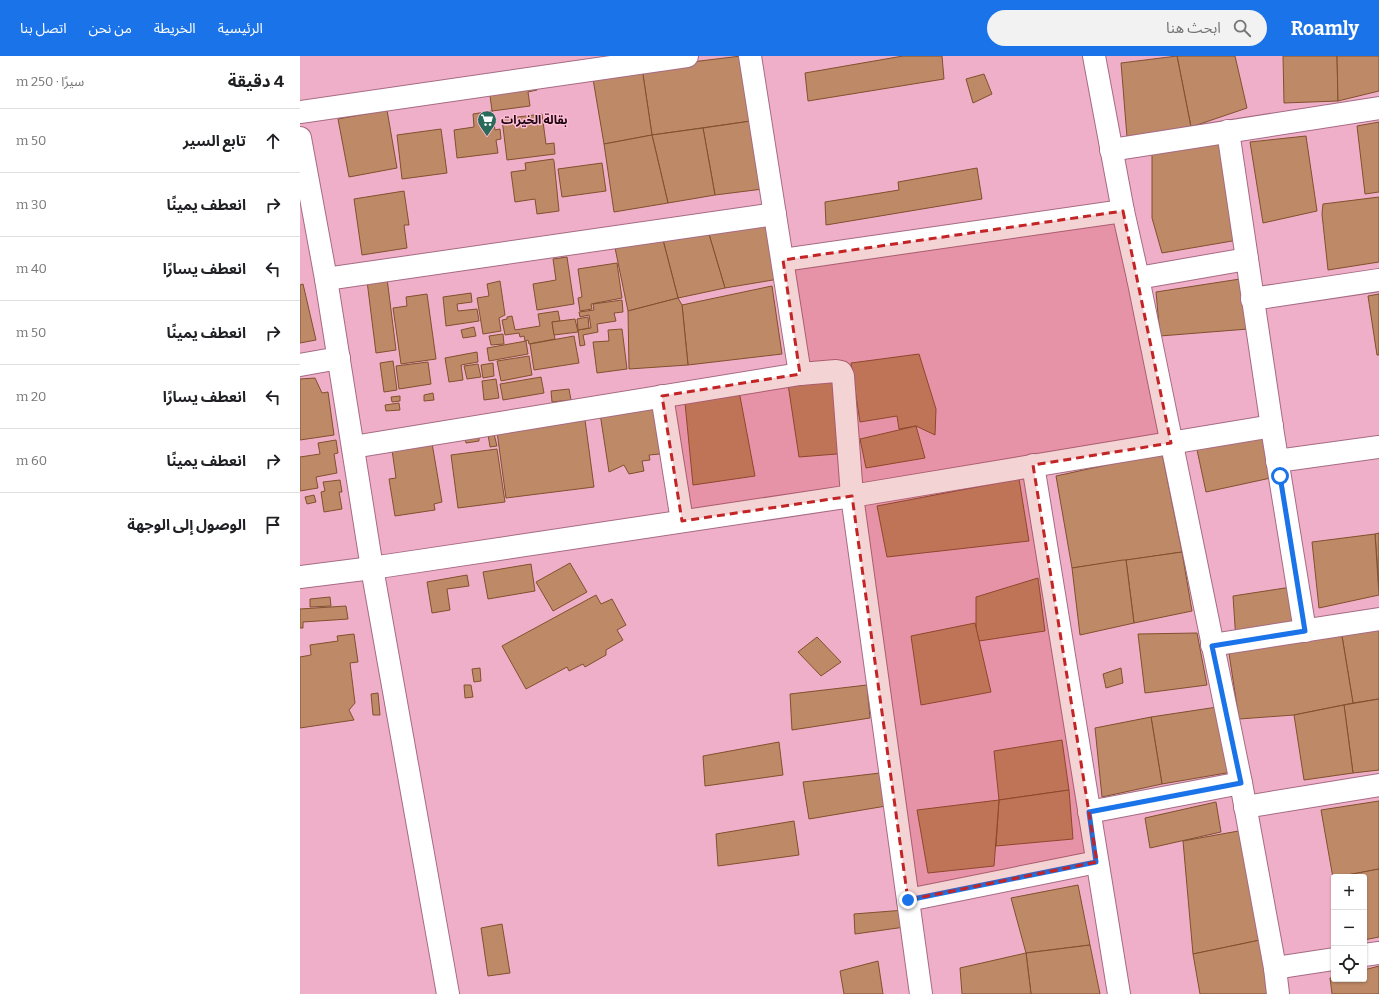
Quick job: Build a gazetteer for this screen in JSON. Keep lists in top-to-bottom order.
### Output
{
  "places": {
    "supermarket": ["بقالة الخيرات"]
  },
  "page": {
    "header": "Roamly",
    "search": "ابحث هنا",
    "nav": [
      "الرئيسية",
      "الخريطة",
      "من نحن",
      "اتصل بنا"
    ],
    "heading": ["4 دقيقة", "سيرًا · 250 m"],
    "list": [
      ["تابع السير", "50 m"],
      ["انعطف يمينًا", "30 m"],
      ["انعطف يسارًا", "40 m"],
      ["انعطف يمينًا", "50 m"],
      ["انعطف يسارًا", "20 m"],
      ["انعطف يمينًا", "60 m"],
      "الوصول إلى الوجهة"
    ],
    "map_buttons": ["+", "−"]
  }
}
